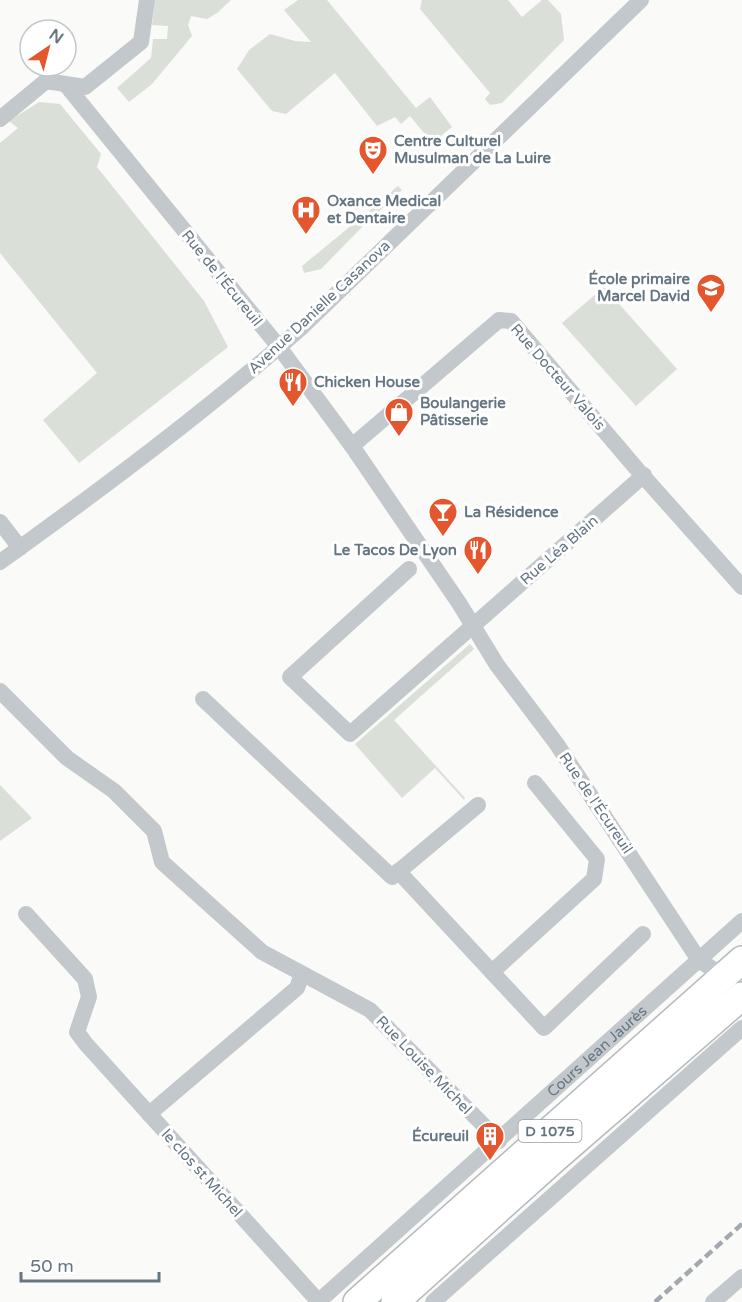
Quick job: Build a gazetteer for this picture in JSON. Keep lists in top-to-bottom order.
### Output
{
  "streets": {
    "main road": ["Cours Jean Jaurès", "D 1075"],
    "street": [
      "Rue de l'Écureuil",
      "Avenue Danielle Casanova",
      "Rue Docteur Valois",
      "Rue Léa Blain",
      "Rue Louise Michel",
      "le clos st Michel"
    ]
  },
  "crossings": [
    ["Rue de l'Écureuil", "Avenue Danielle Casanova"],
    ["Rue de l'Écureuil", "Rue Docteur Valois"],
    ["Rue de l'Écureuil", "Rue Léa Blain"],
    ["Rue de l'Écureuil", "Cours Jean Jaurès"],
    ["Rue Docteur Valois", "Rue Léa Blain"],
    ["Cours Jean Jaurès", "Rue Louise Michel"],
    ["Cours Jean Jaurès", "le clos st Michel"]
  ],
  "places": {
    "theatre": ["Centre Culturel Musulman de La Luire"],
    "hospital": ["Oxance Medical et Dentaire"],
    "school or university": ["École primaire Marcel David"],
    "restaurant": ["Chicken House", "Le Tacos De Lyon"],
    "shop": ["Boulangerie Pâtisserie"],
    "bar": ["La Résidence"],
    "building": ["Écureuil"]
  },
  "scale_bar": "50 m",
  "north": "top right"
}
